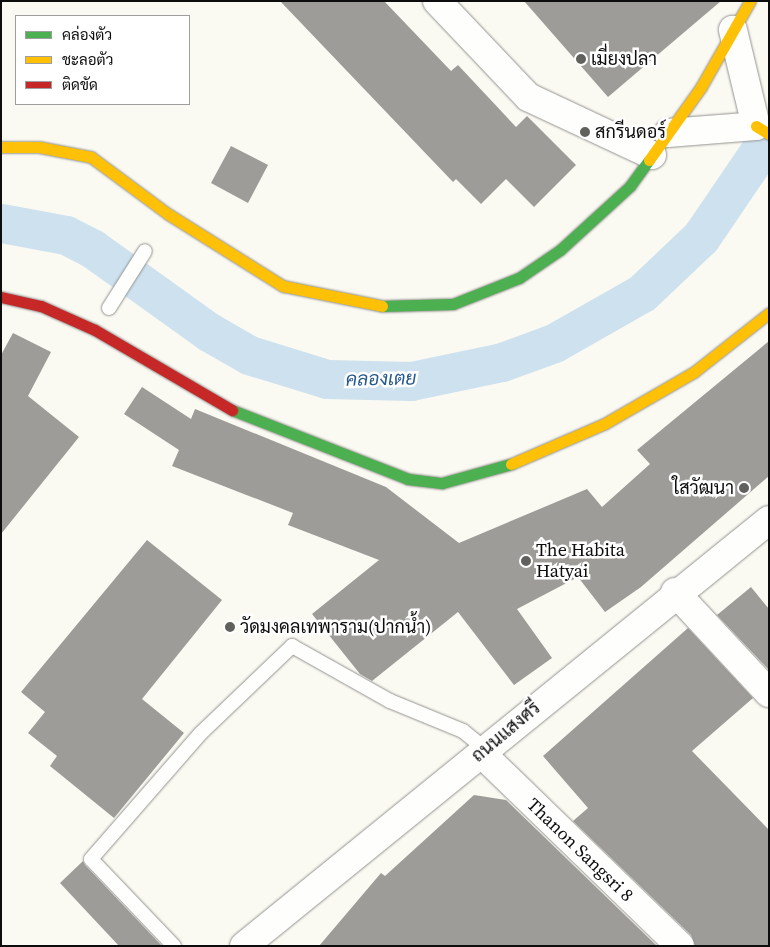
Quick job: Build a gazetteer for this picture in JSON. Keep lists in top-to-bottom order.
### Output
{
  "streets": {
    "street": ["ถนนเเสงศรี", "Thanon Sangsri 8"]
  },
  "crossings": [
    ["ถนนเเสงศรี", "Thanon Sangsri 8"]
  ],
  "water": ["คลองเตย"],
  "places": [
    "เมี่ยงปลา",
    "สกรีนดอร์",
    "ใสวัฒนา",
    "The Habita Hatyai",
    "วัดมงคลเทพาราม(ปากน้ำ)"
  ],
  "legend": ["คล่องตัว", "ชะลอตัว", "ติดขัด"]
}
